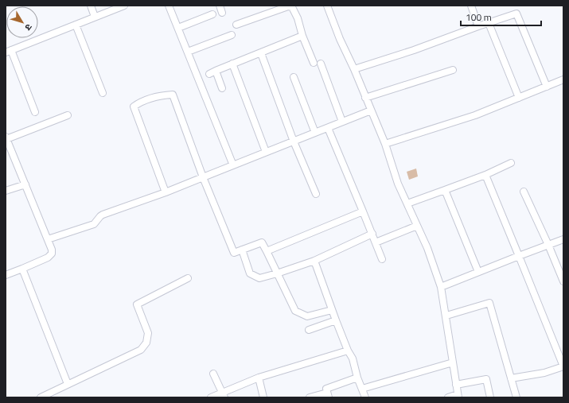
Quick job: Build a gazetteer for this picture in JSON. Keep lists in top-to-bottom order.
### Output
{
  "scale_bar": "100 m",
  "north": "bottom right"
}
